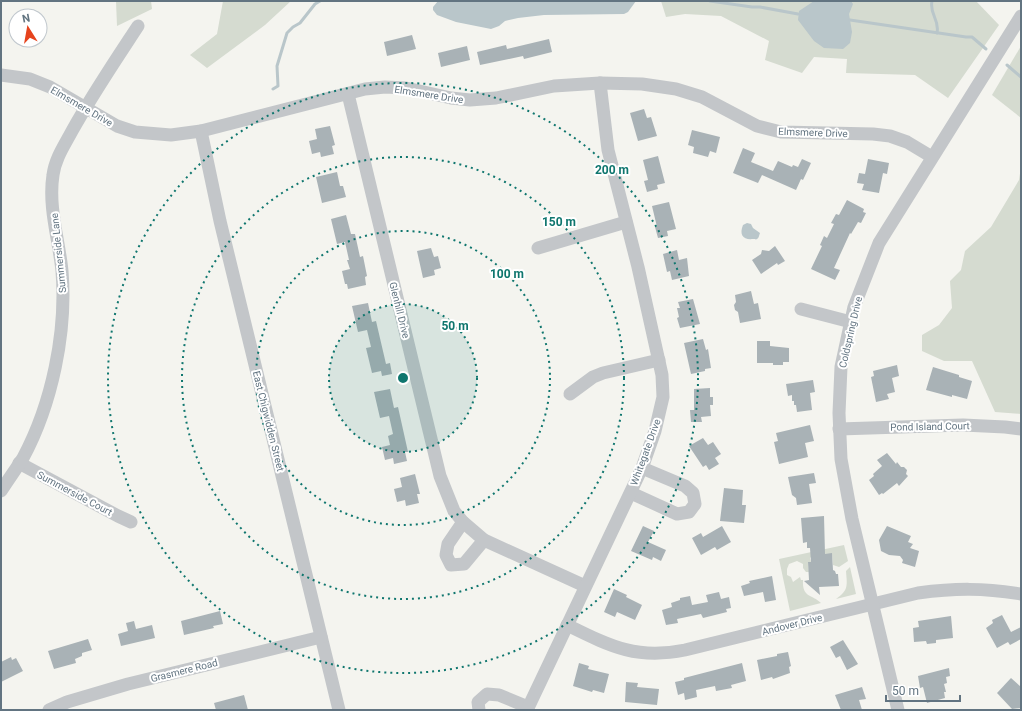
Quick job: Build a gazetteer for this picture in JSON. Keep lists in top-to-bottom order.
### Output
{
  "streets": {
    "street": [
      "Elmsmere Drive",
      "Summerside Lane",
      "Glenhill Drive",
      "Coldspring Drive",
      "East Chigwidden Street",
      "Pond Island Court",
      "Whitegate Drive",
      "Summerside Court",
      "Andover Drive",
      "Grasmere Road"
    ]
  },
  "crossings": [
    ["Elmsmere Drive", "Summerside Lane"],
    ["Elmsmere Drive", "Glenhill Drive"],
    ["Elmsmere Drive", "Coldspring Drive"],
    ["Elmsmere Drive", "East Chigwidden Street"],
    ["Elmsmere Drive", "Whitegate Drive"],
    ["Summerside Lane", "Summerside Court"],
    ["Glenhill Drive", "Whitegate Drive"],
    ["Coldspring Drive", "Pond Island Court"],
    ["Coldspring Drive", "Andover Drive"],
    ["East Chigwidden Street", "Grasmere Road"],
    ["Whitegate Drive", "Andover Drive"]
  ],
  "scale_bar": "50 m",
  "north": "top",
  "rings": [
    "200 m",
    "150 m",
    "100 m",
    "50 m"
  ]
}
